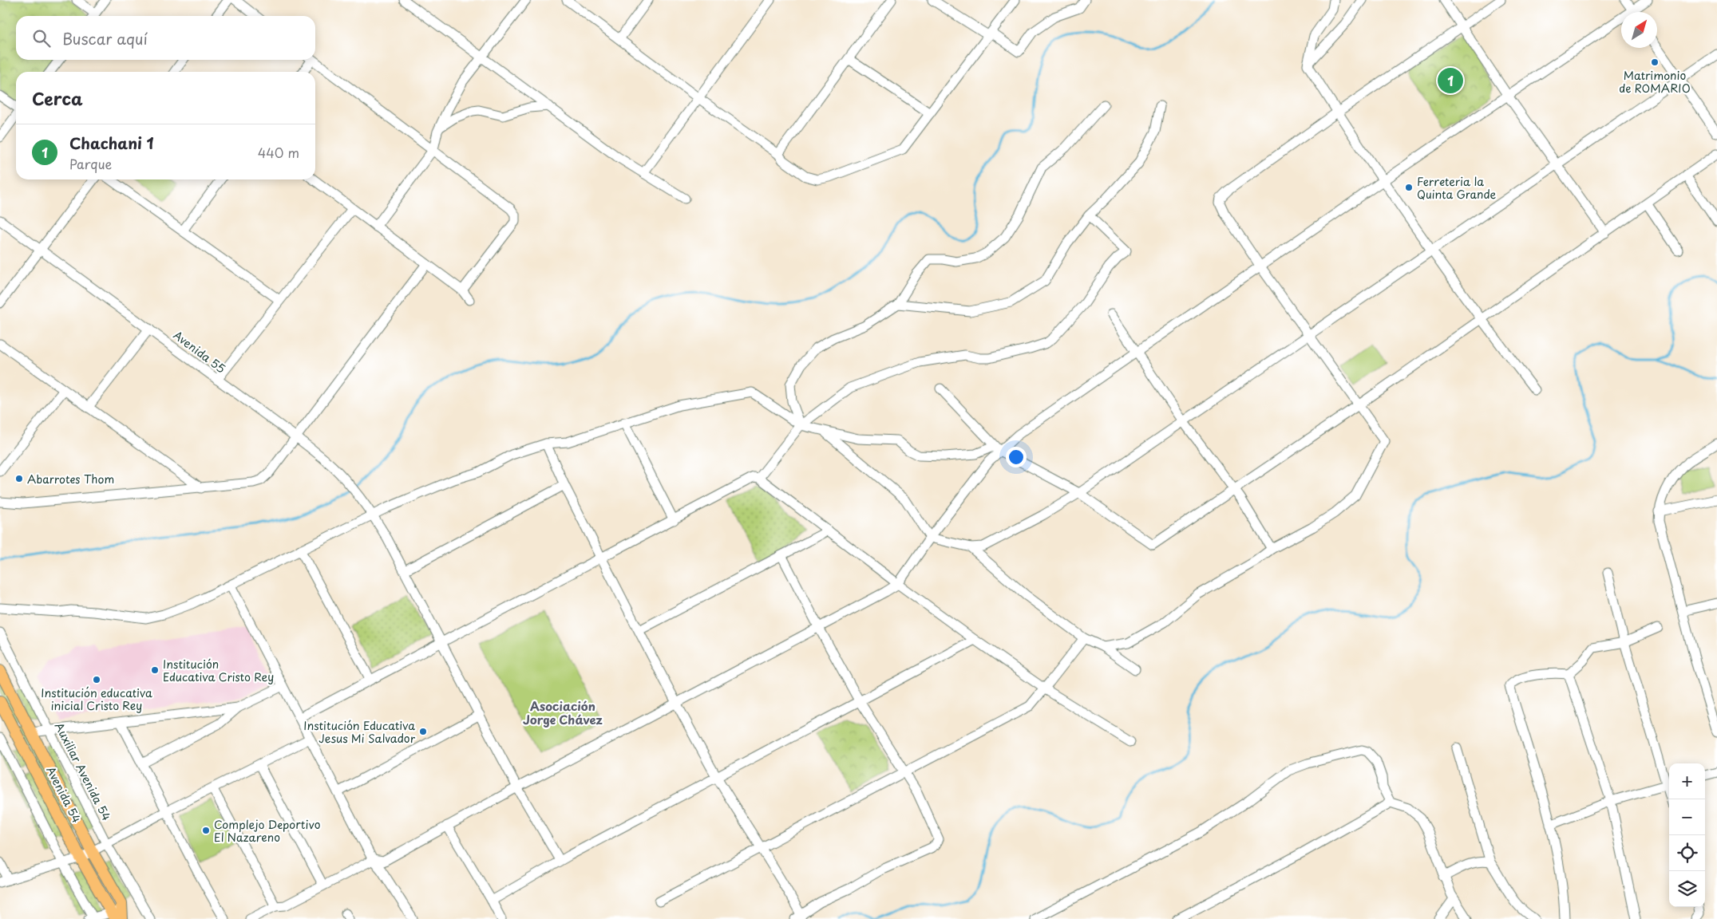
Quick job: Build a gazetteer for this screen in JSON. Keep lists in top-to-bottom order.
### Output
{
  "streets": {
    "main road": ["Avenida 54"],
    "street": ["Avenida 55", "Auxiliar Avenida 54"]
  },
  "districts": ["Asociación Jorge Chávez"],
  "places": [
    "Matrimonio de ROMARIO",
    "Ferreteria la Quinta Grande",
    "Abarrotes Thom",
    "Institución Educativa Cristo Rey",
    "Institución educativa inicial Cristo Rey",
    "Institución Educativa Jesus Mi Salvador",
    "Complejo Deportivo El Nazareno"
  ],
  "north": "top right",
  "page": {
    "search": "Buscar aquí",
    "pins": "1",
    "heading": "Cerca",
    "list": [
      {
        "mark": "1",
        "name": "Chachani 1",
        "note": "Parque",
        "value": "440 m"
      }
    ],
    "map_buttons": ["+", "−"]
  }
}
